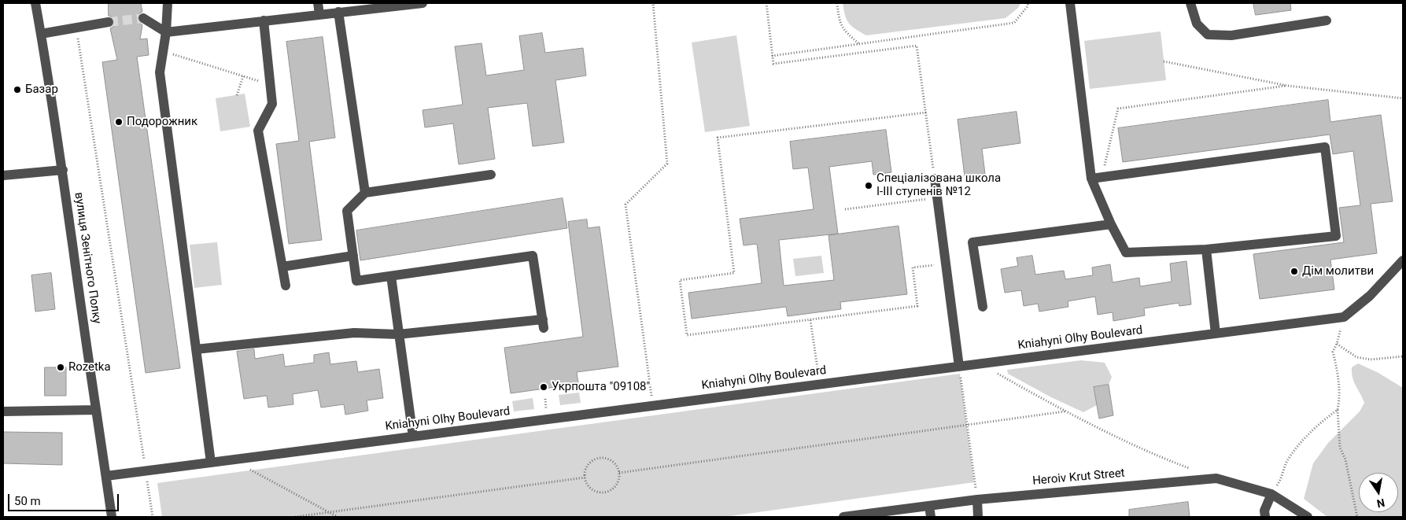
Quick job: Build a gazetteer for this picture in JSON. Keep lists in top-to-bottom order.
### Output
{
  "streets": {
    "street": ["вулиця Зенітного Полку", "Kniahyni Olhy Boulevard", "Heroiv Krut Street"]
  },
  "crossings": [
    ["вулиця Зенітного Полку", "Kniahyni Olhy Boulevard"]
  ],
  "places": [
    "Базар",
    "Подорожник",
    "Спеціалізована школа І-ІІІ ступенів №12",
    "Дім молитви",
    "Rozetka",
    "Укрпошта \"09108\""
  ],
  "scale_bar": "50 m",
  "north": "bottom"
}
